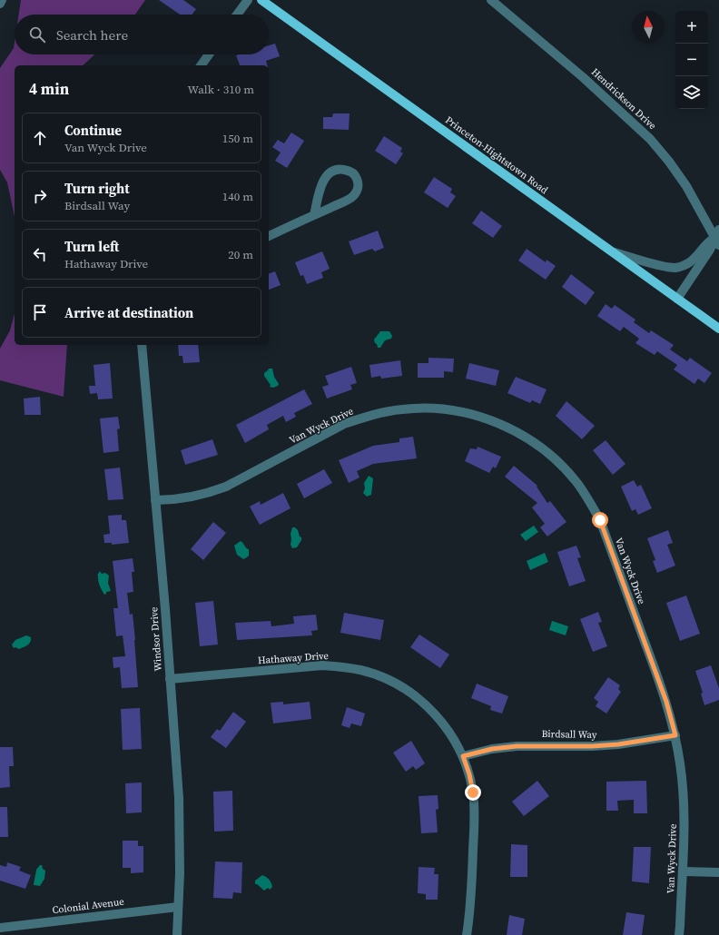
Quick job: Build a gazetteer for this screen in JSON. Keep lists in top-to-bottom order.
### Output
{
  "streets": {
    "main road": ["Princeton-Hightstown Road"],
    "street": [
      "Hendrickson Drive",
      "Van Wyck Drive",
      "Windsor Drive",
      "Hathaway Drive",
      "Birdsall Way",
      "Colonial Avenue"
    ]
  },
  "crossings": [
    ["Van Wyck Drive", "Windsor Drive"],
    ["Van Wyck Drive", "Birdsall Way"],
    ["Windsor Drive", "Hathaway Drive"],
    ["Windsor Drive", "Colonial Avenue"],
    ["Hathaway Drive", "Birdsall Way"]
  ],
  "north": "top",
  "page": {
    "map_buttons": ["+", "−"],
    "search": "Search here",
    "heading": ["4 min", "Walk · 310 m"],
    "list": [
      ["Continue", "Van Wyck Drive", "150 m"],
      ["Turn right", "Birdsall Way", "140 m"],
      ["Turn left", "Hathaway Drive", "20 m"],
      "Arrive at destination"
    ]
  }
}
